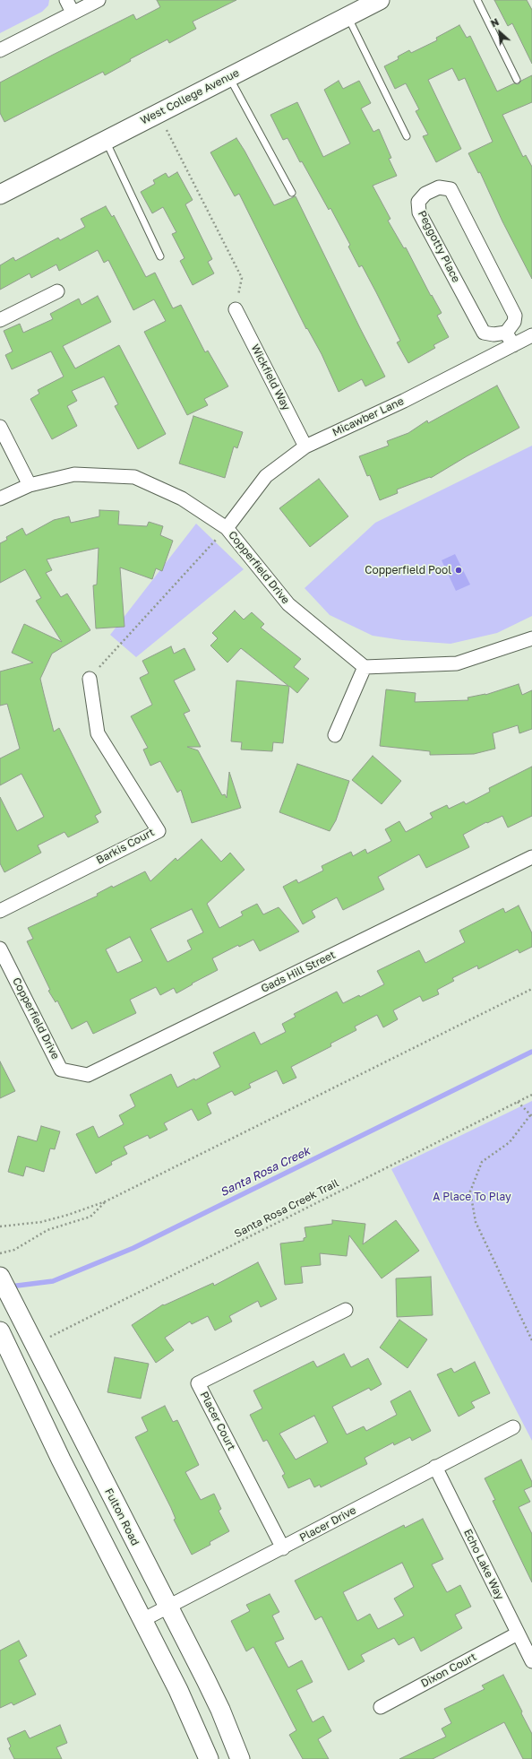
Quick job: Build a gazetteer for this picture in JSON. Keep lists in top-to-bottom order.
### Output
{
  "streets": {
    "main road": ["West College Avenue", "Fulton Road"],
    "street": [
      "Peggotty Place",
      "Wickfield Way",
      "Micawber Lane",
      "Copperfield Drive",
      "Barkis Court",
      "Gads Hill Street",
      "Placer Court",
      "Placer Drive",
      "Echo Lake Way",
      "Dixon Court"
    ],
    "path": ["Santa Rosa Creek Trail"]
  },
  "crossings": [
    ["Wickfield Way", "Micawber Lane"],
    ["Micawber Lane", "Copperfield Drive"],
    ["Copperfield Drive", "Gads Hill Street"],
    ["Placer Court", "Placer Drive"],
    ["Fulton Road", "Placer Drive"],
    ["Placer Drive", "Echo Lake Way"],
    ["Echo Lake Way", "Dixon Court"]
  ],
  "water": ["Santa Rosa Creek"],
  "parks": ["A Place To Play"],
  "places": ["Copperfield Pool"],
  "north": "top left"
}
